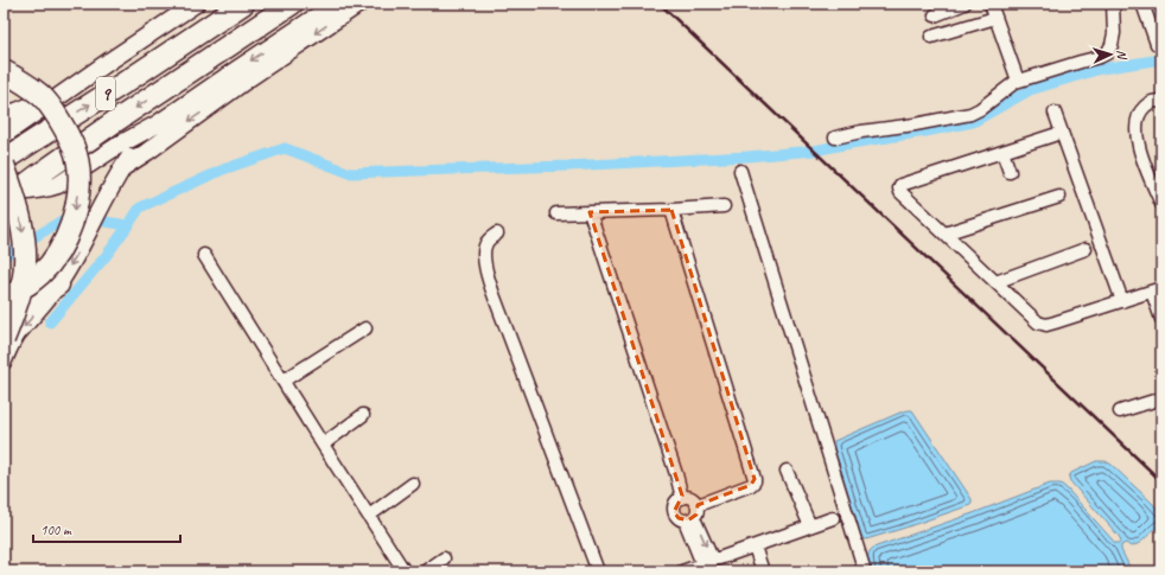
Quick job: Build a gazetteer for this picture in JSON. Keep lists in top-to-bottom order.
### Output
{
  "streets": {
    "highway": ["9"]
  },
  "scale_bar": "100 m",
  "north": "right"
}
